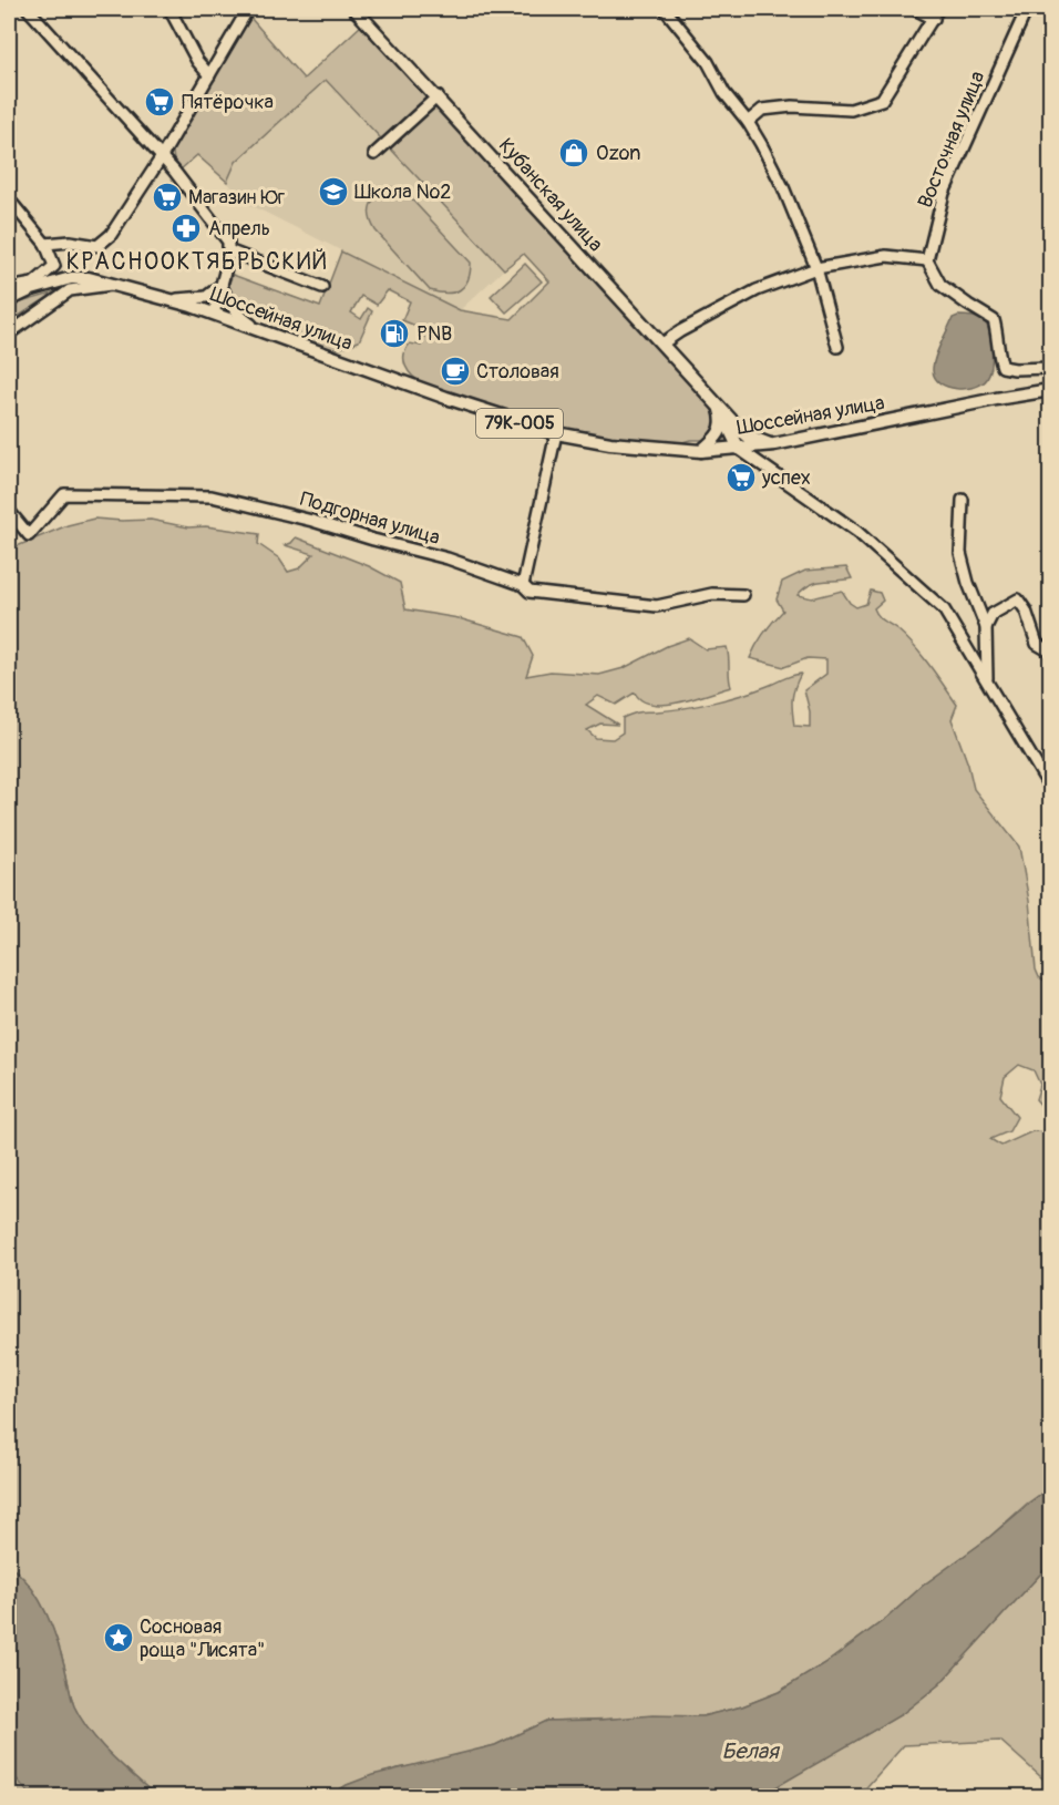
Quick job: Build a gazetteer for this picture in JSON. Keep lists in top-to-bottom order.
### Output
{
  "streets": {
    "main road": ["Кубанская улица", "Шоссейная улица", "79К-005"],
    "street": ["Восточная улица", "Подгорная улица"]
  },
  "districts": ["КРАСНООКТЯБРЬСКИЙ"],
  "water": ["Белая"],
  "places": {
    "supermarket": ["Пятёрочка", "Магазин Юг", "успех"],
    "shop": ["Ozon"],
    "school or university": ["Школа №2"],
    "pharmacy": ["Апрель"],
    "fuel station": ["PNB"],
    "cafe": ["Столовая"],
    "place": ["Сосновая роща \"Лисята\""]
  }
}
